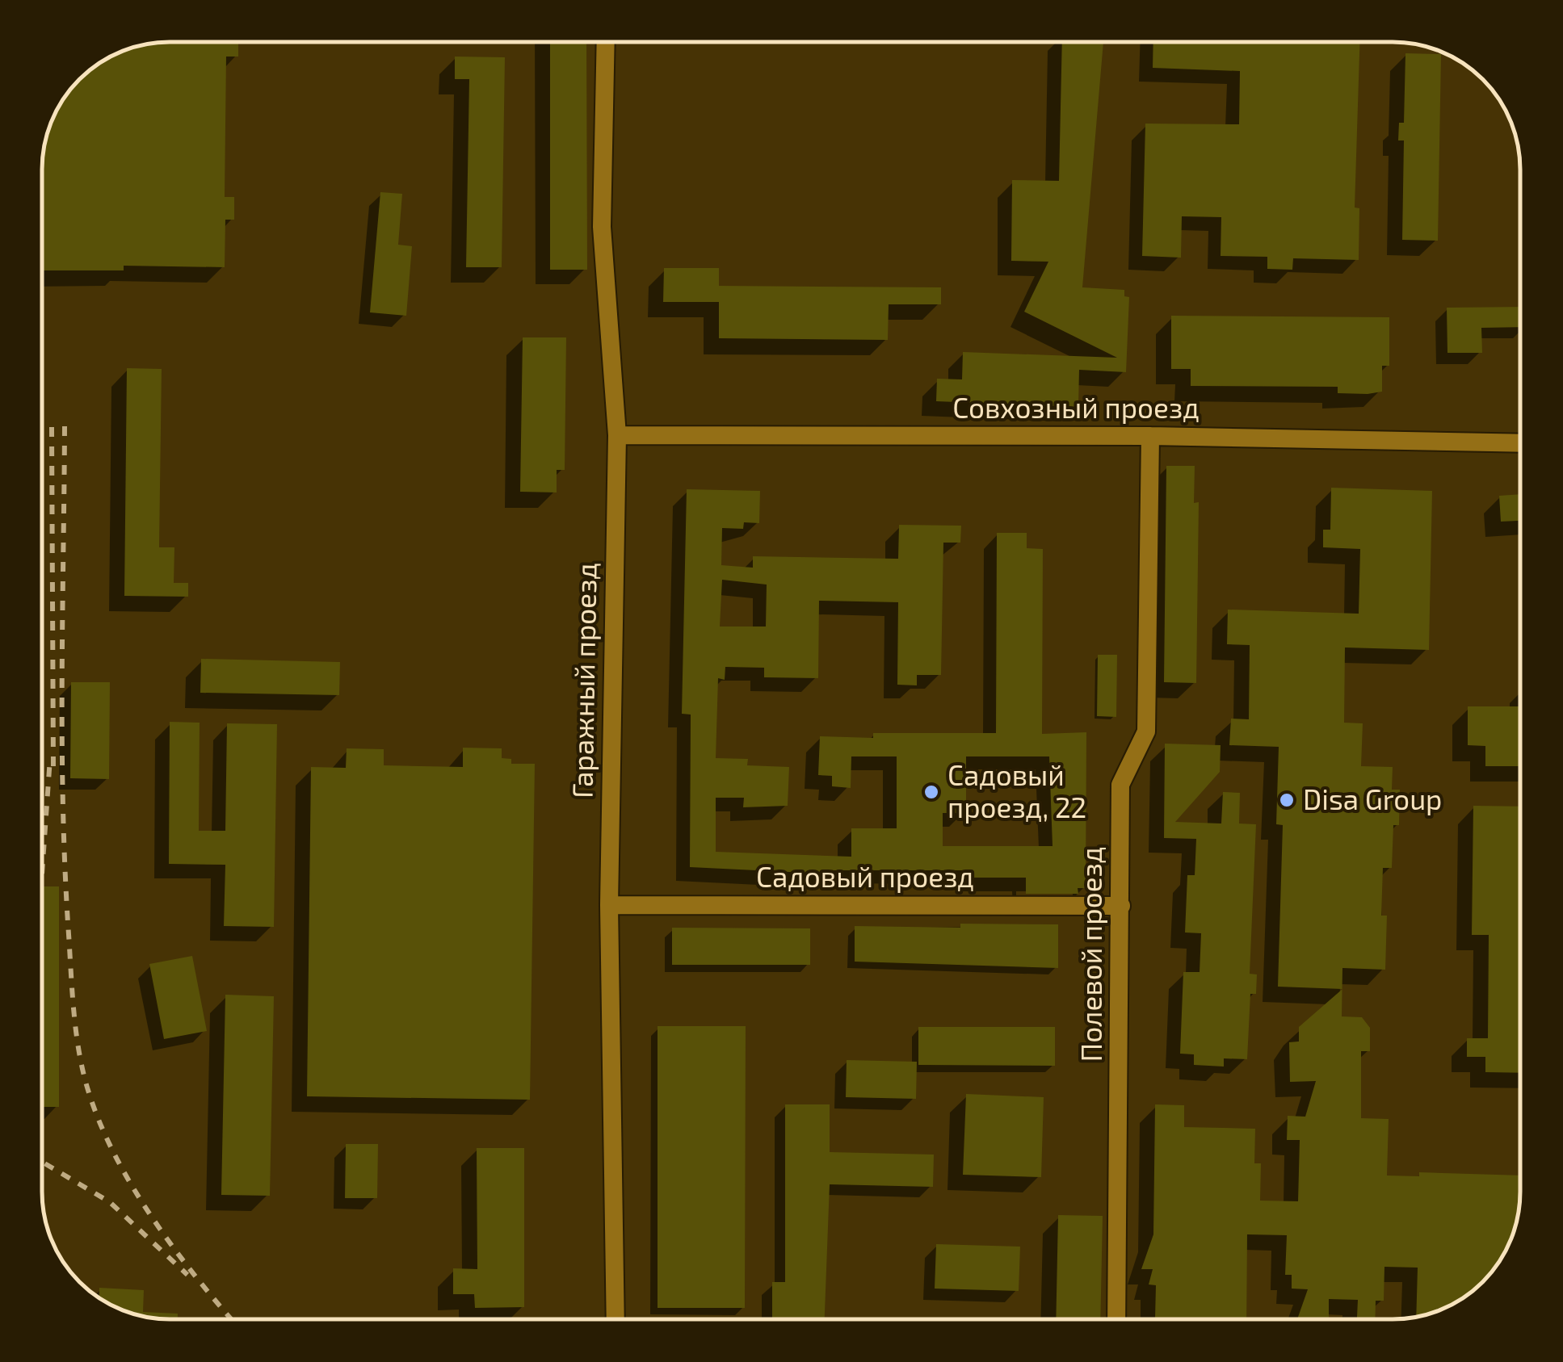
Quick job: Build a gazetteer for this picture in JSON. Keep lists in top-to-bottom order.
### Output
{
  "streets": {
    "street": [
      "Совхозный проезд",
      "Гаражный проезд",
      "Садовый проезд",
      "Полевой проезд"
    ]
  },
  "crossings": [
    ["Совхозный проезд", "Гаражный проезд"],
    ["Совхозный проезд", "Полевой проезд"],
    ["Гаражный проезд", "Садовый проезд"],
    ["Садовый проезд", "Полевой проезд"]
  ],
  "places": ["Садовый проезд, 22", "Disa Group"]
}
